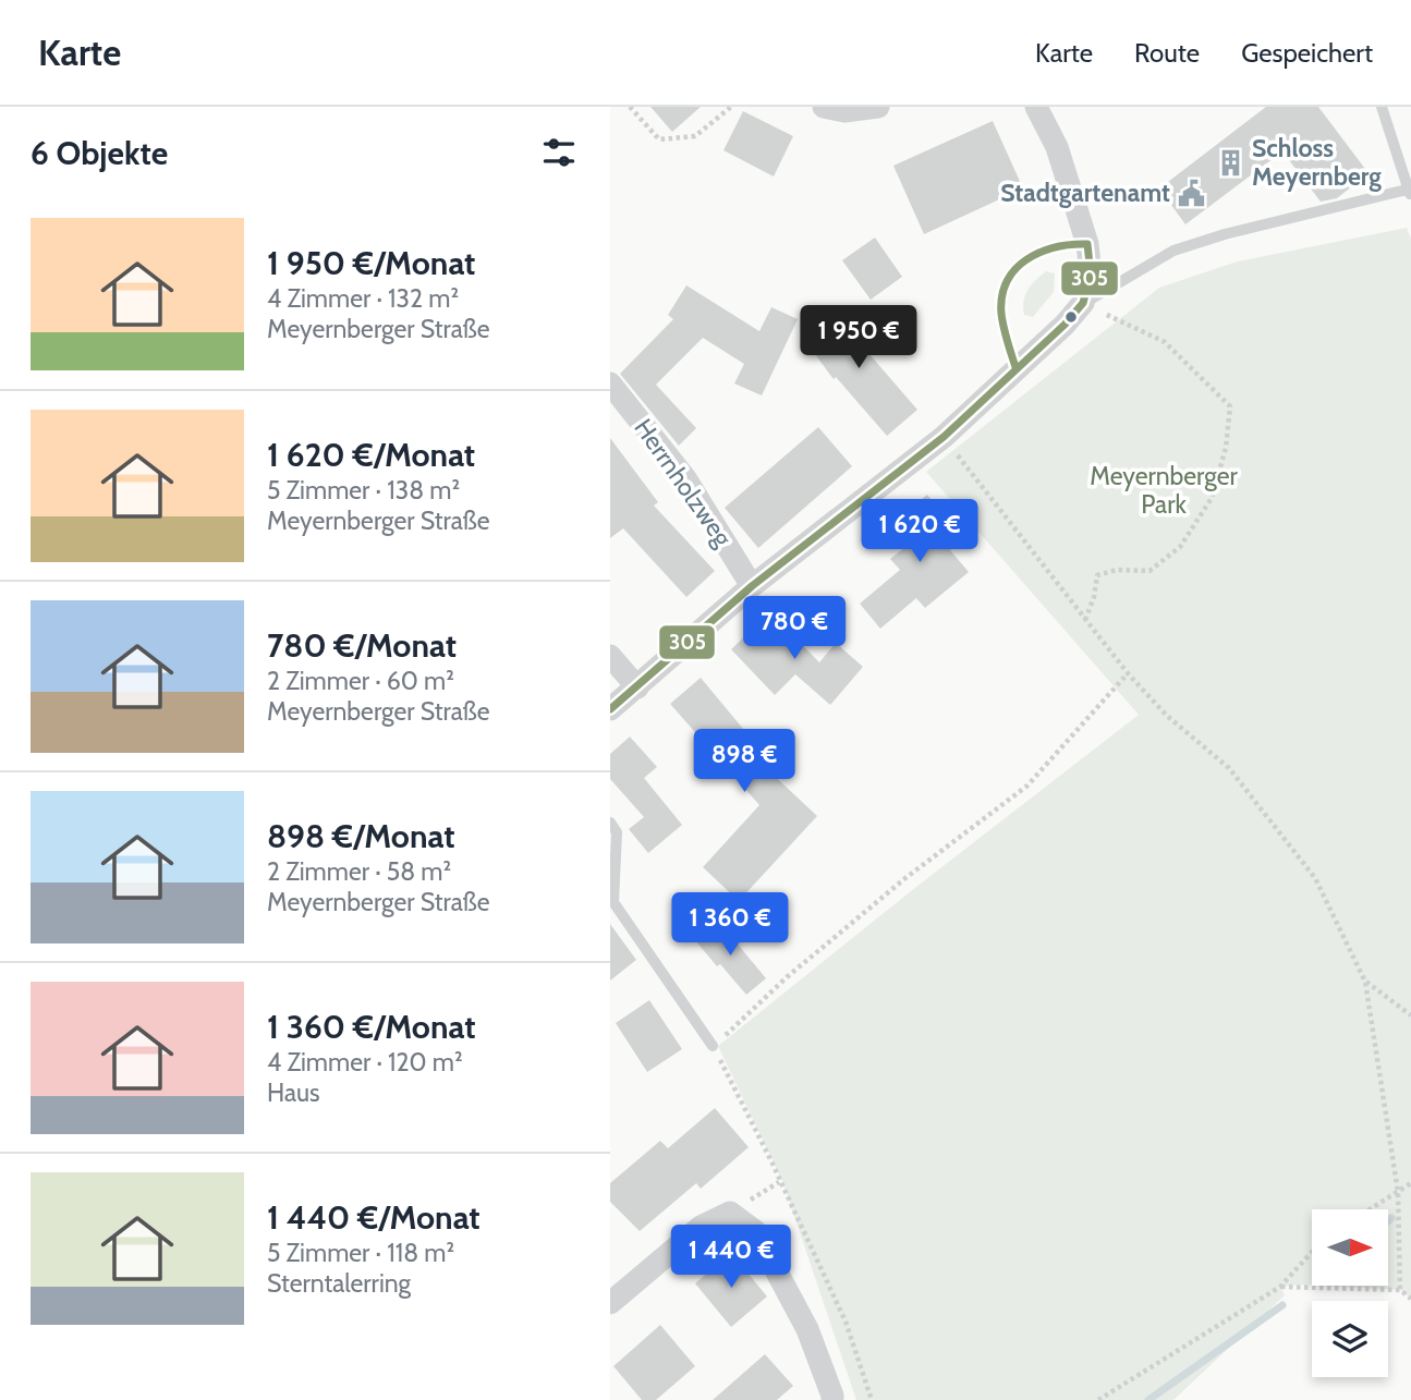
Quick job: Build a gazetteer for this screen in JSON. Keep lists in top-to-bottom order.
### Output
{
  "streets": {
    "street": ["Herrnholzweg"]
  },
  "parks": ["Meyernberger Park"],
  "places": {
    "building": ["Schloss Meyernberg"],
    "public building": ["Stadtgartenamt"]
  },
  "lines": ["transit line 305"],
  "north": "right",
  "page": {
    "header": "Karte",
    "nav": ["Karte", "Route", "Gespeichert"],
    "heading": "6 Objekte",
    "list": [
      {
        "name": "1 950 €/Monat",
        "note": "4 Zimmer · 132 m² · Meyernberger Straße"
      },
      {
        "name": "1 620 €/Monat",
        "note": "5 Zimmer · 138 m² · Meyernberger Straße"
      },
      {
        "name": "780 €/Monat",
        "note": "2 Zimmer · 60 m² · Meyernberger Straße"
      },
      {
        "name": "898 €/Monat",
        "note": "2 Zimmer · 58 m² · Meyernberger Straße"
      },
      {
        "name": "1 360 €/Monat",
        "note": "4 Zimmer · 120 m² · Haus"
      },
      {
        "name": "1 440 €/Monat",
        "note": "5 Zimmer · 118 m² · Sterntalerring"
      }
    ],
    "price": [
      "1 950 €",
      "1 620 €",
      "780 €",
      "898 €",
      "1 360 €",
      "1 440 €"
    ]
  }
}
